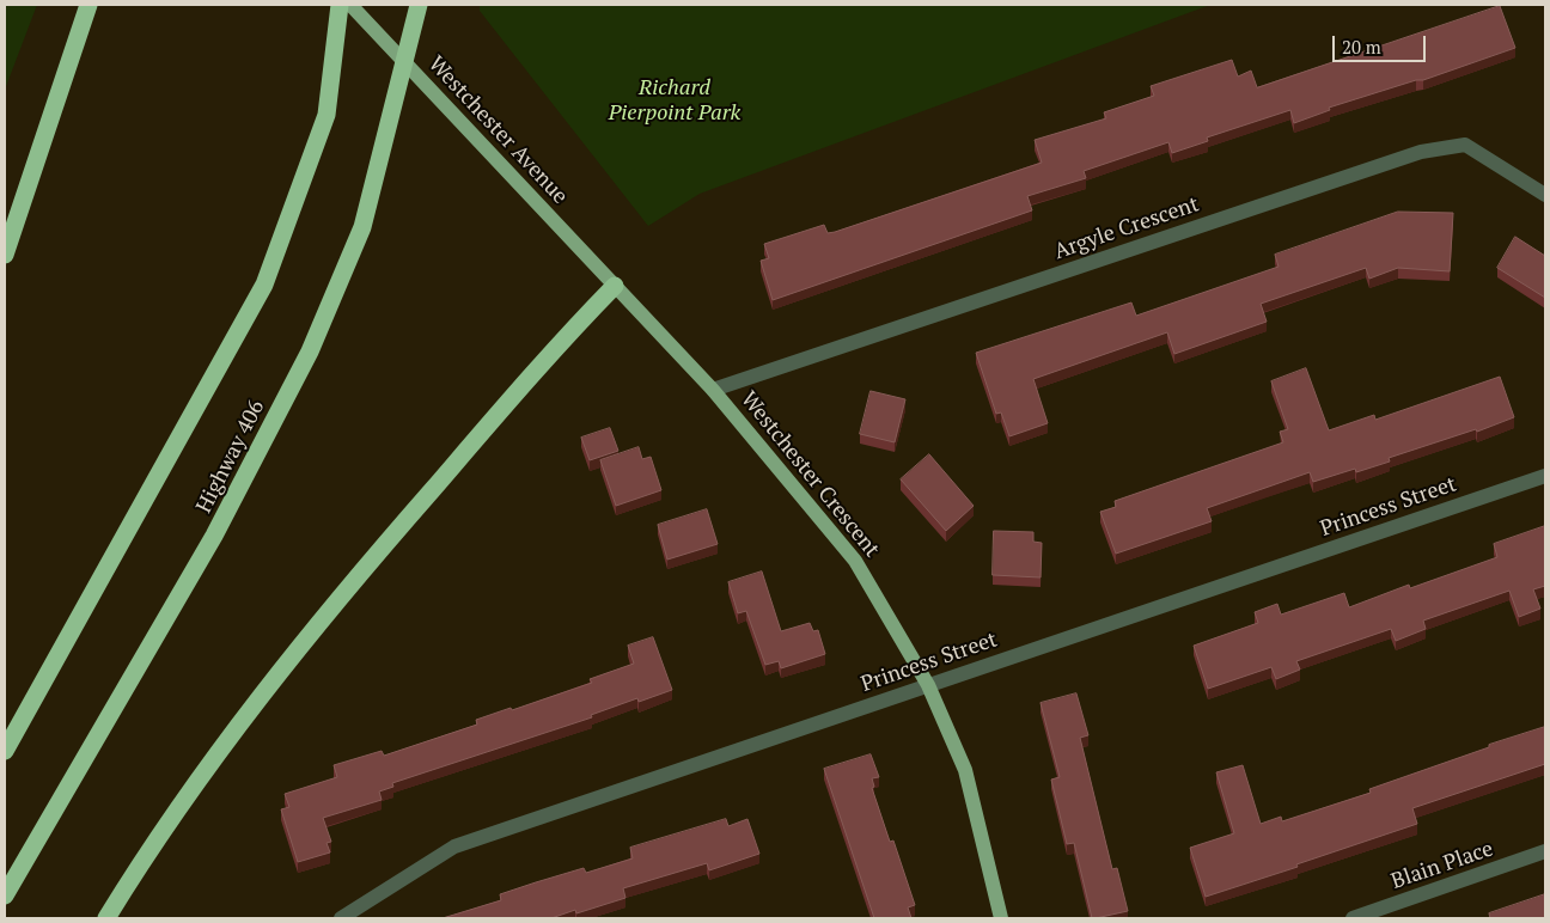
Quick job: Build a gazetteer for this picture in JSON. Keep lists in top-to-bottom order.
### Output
{
  "streets": {
    "highway": ["Highway 406"],
    "main road": ["Westchester Avenue", "Westchester Crescent"],
    "street": ["Argyle Crescent", "Princess Street", "Blain Place"]
  },
  "crossings": [
    ["Westchester Avenue", "Westchester Crescent"],
    ["Argyle Crescent", "Westchester Crescent"],
    ["Westchester Crescent", "Princess Street"]
  ],
  "parks": ["Richard Pierpoint Park"],
  "scale_bar": "20 m"
}
